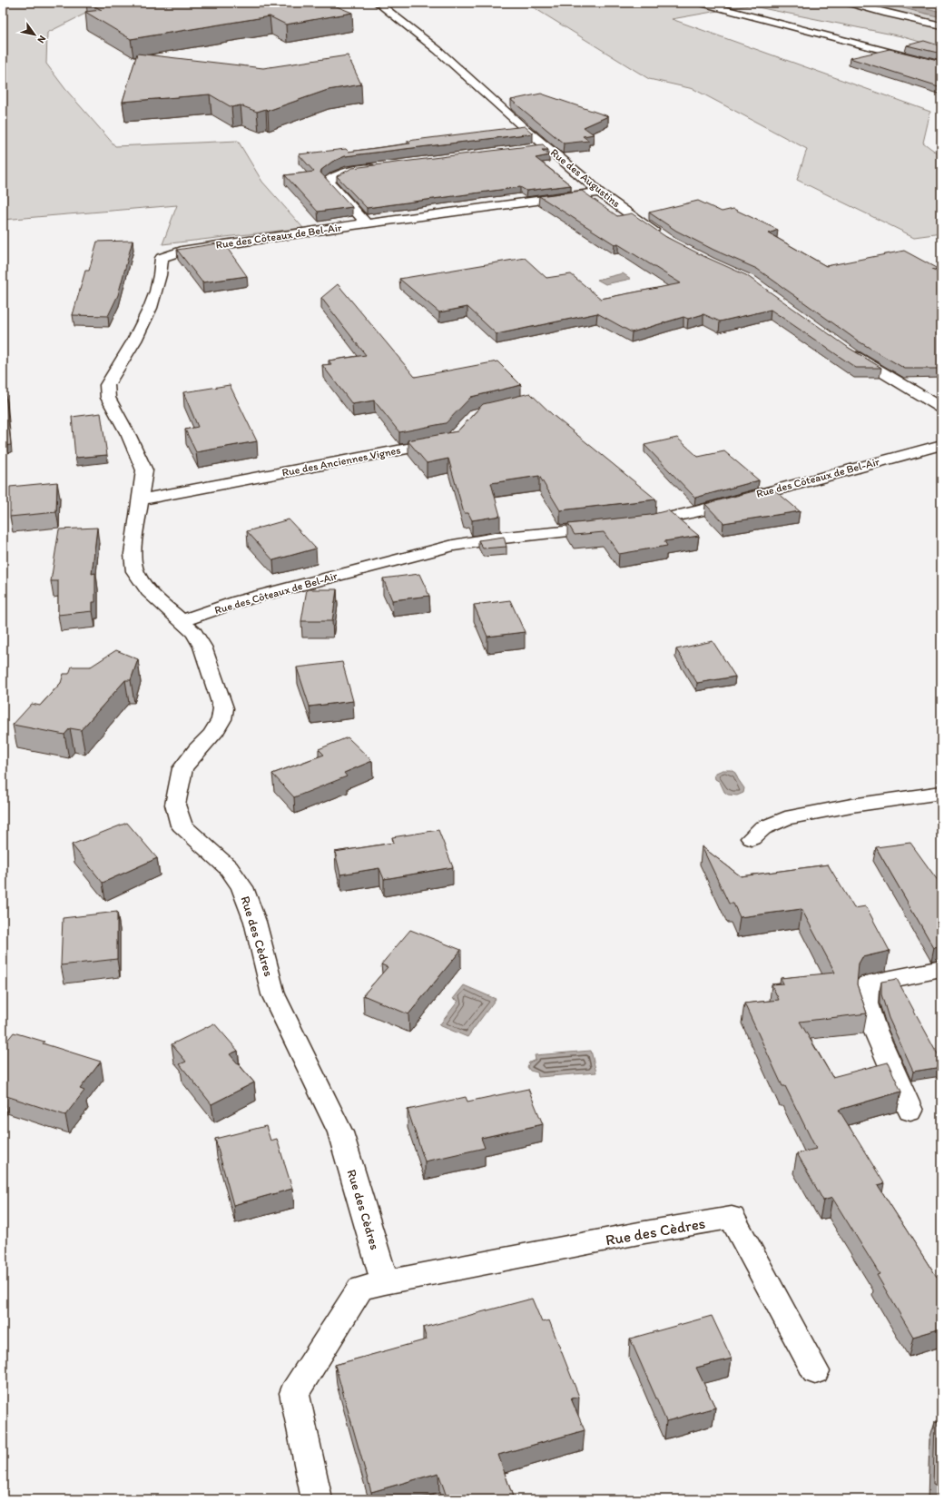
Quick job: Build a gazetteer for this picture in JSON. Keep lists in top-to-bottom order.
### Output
{
  "streets": {
    "street": [
      "Rue des Augustins",
      "Rue des Côteaux de Bel-Air",
      "Rue des Anciennes Vignes",
      "Rue des Cèdres"
    ]
  },
  "crossings": [
    ["Rue des Augustins", "Rue des Côteaux de Bel-Air"],
    ["Rue des Côteaux de Bel-Air", "Rue des Anciennes Vignes"],
    ["Rue des Côteaux de Bel-Air", "Rue des Cèdres"]
  ],
  "north": "bottom right"
}
